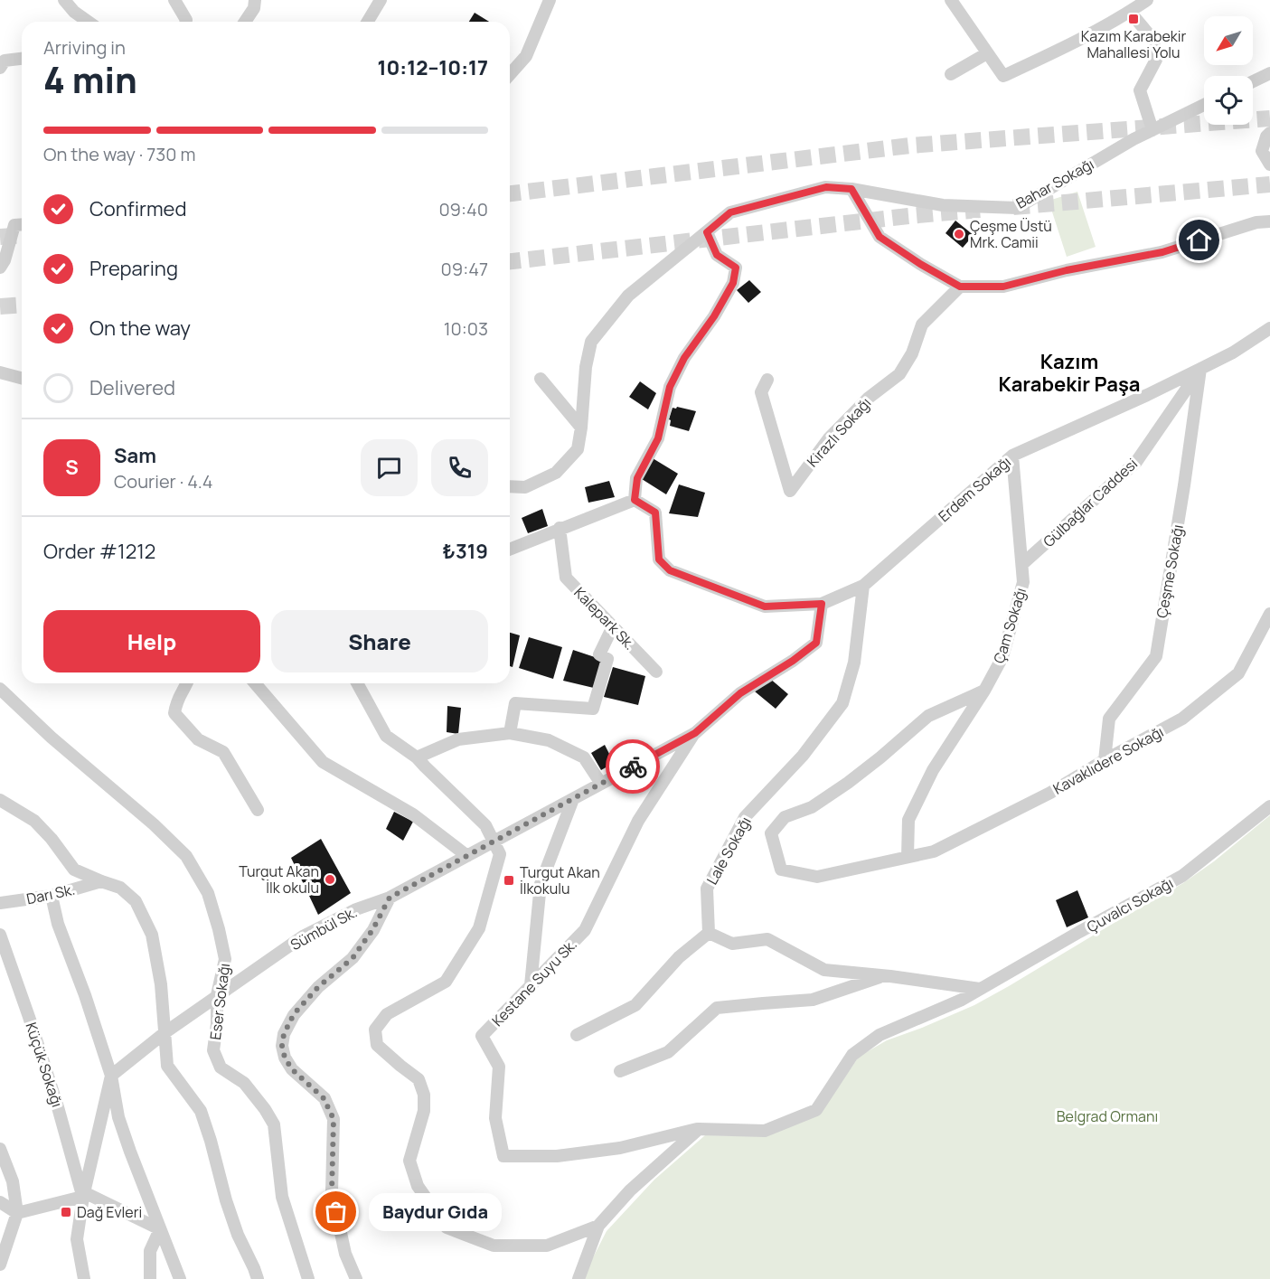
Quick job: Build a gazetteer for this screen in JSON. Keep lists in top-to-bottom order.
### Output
{
  "streets": {
    "street": [
      "Bahar Sokağı",
      "Kirazlı Sokağı",
      "Erdem Sokağı",
      "Gülbağlar Caddesi",
      "Çeşme Sokağı",
      "Kalepark Sk.",
      "Çam Sokağı",
      "Kavaklıdere Sokağı",
      "Lale Sokağı",
      "Darı Sk.",
      "Çuvalcı Sokağı",
      "Sümbül Sk.",
      "Kestane Suyu Sk.",
      "Eser Sokağı",
      "Küçük Sokağı"
    ]
  },
  "crossings": [
    ["Erdem Sokağı", "Gülbağlar Caddesi"],
    ["Erdem Sokağı", "Çeşme Sokağı"],
    ["Erdem Sokağı", "Çam Sokağı"],
    ["Erdem Sokağı", "Lale Sokağı"],
    ["Erdem Sokağı", "Sümbül Sk."],
    ["Gülbağlar Caddesi", "Çeşme Sokağı"],
    ["Gülbağlar Caddesi", "Çam Sokağı"],
    ["Çeşme Sokağı", "Kavaklıdere Sokağı"],
    ["Çam Sokağı", "Kavaklıdere Sokağı"],
    ["Çuvalcı Sokağı", "Kestane Suyu Sk."],
    ["Sümbül Sk.", "Kestane Suyu Sk."],
    ["Sümbül Sk.", "Eser Sokağı"]
  ],
  "districts": ["Kazım Karabekir Paşa"],
  "parks": ["Belgrad Ormanı"],
  "places": {
    "transit": ["Kazım Karabekir Mahallesi Yolu", "Turgut Akan İlkokulu", "Dağ Evleri"],
    "other": ["Çeşme Üstü Mrk. Camii", "Turgut Akan İlk okulu", "Baydur Gıda"]
  },
  "north": "bottom left",
  "page": {
    "heading": ["4 min", "Arriving in", "10:12–10:17"],
    "panel": [
      "Sam",
      "Courier · 4.4",
      "Order #1212",
      "₺319"
    ],
    "bar": "On the way · 730 m",
    "list": [
      ["Confirmed", "09:40"],
      ["Preparing", "09:47"],
      ["On the way", "10:03"],
      "Delivered"
    ],
    "round": "S",
    "buttons": ["Help", "Share"],
    "bubble": "Baydur Gıda"
  }
}
